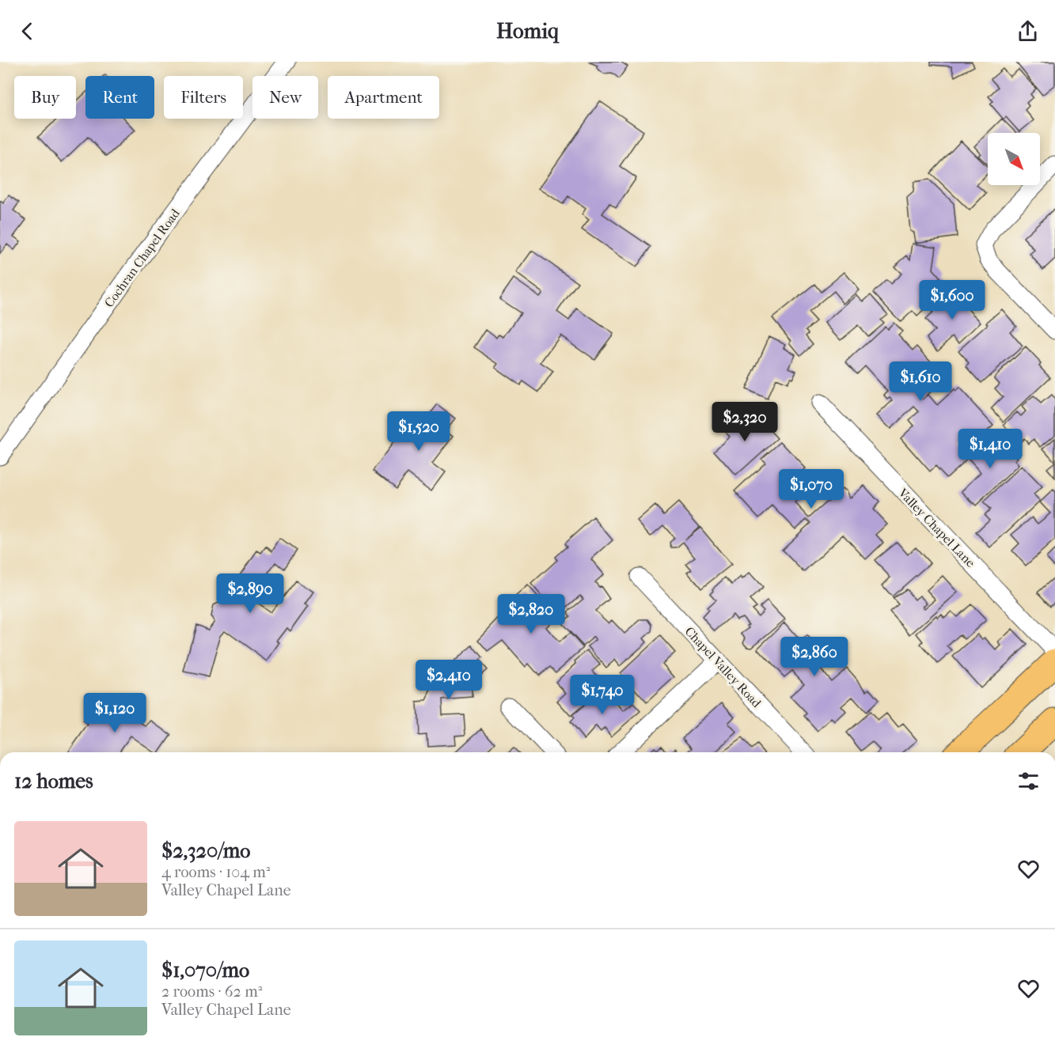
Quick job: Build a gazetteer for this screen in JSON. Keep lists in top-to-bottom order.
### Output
{
  "streets": {
    "street": ["Cochran Chapel Road", "Valley Chapel Lane", "Chapel Valley Road"]
  },
  "north": "bottom right",
  "page": {
    "header": "Homiq",
    "chip": [
      "Buy",
      "Rent",
      "Filters",
      "New",
      "Apartment"
    ],
    "price": [
      "$1,600",
      "$1,610",
      "$2,320",
      "$1,520",
      "$1,410",
      "$1,070",
      "$2,890",
      "$2,820",
      "$2,860",
      "$2,410",
      "$1,740",
      "$1,120"
    ],
    "heading": "12 homes",
    "list": [
      {
        "name": "$2,320/mo",
        "note": "4 rooms · 104 m² · Valley Chapel Lane"
      },
      {
        "name": "$1,070/mo",
        "note": "2 rooms · 62 m² · Valley Chapel Lane"
      }
    ]
  }
}
